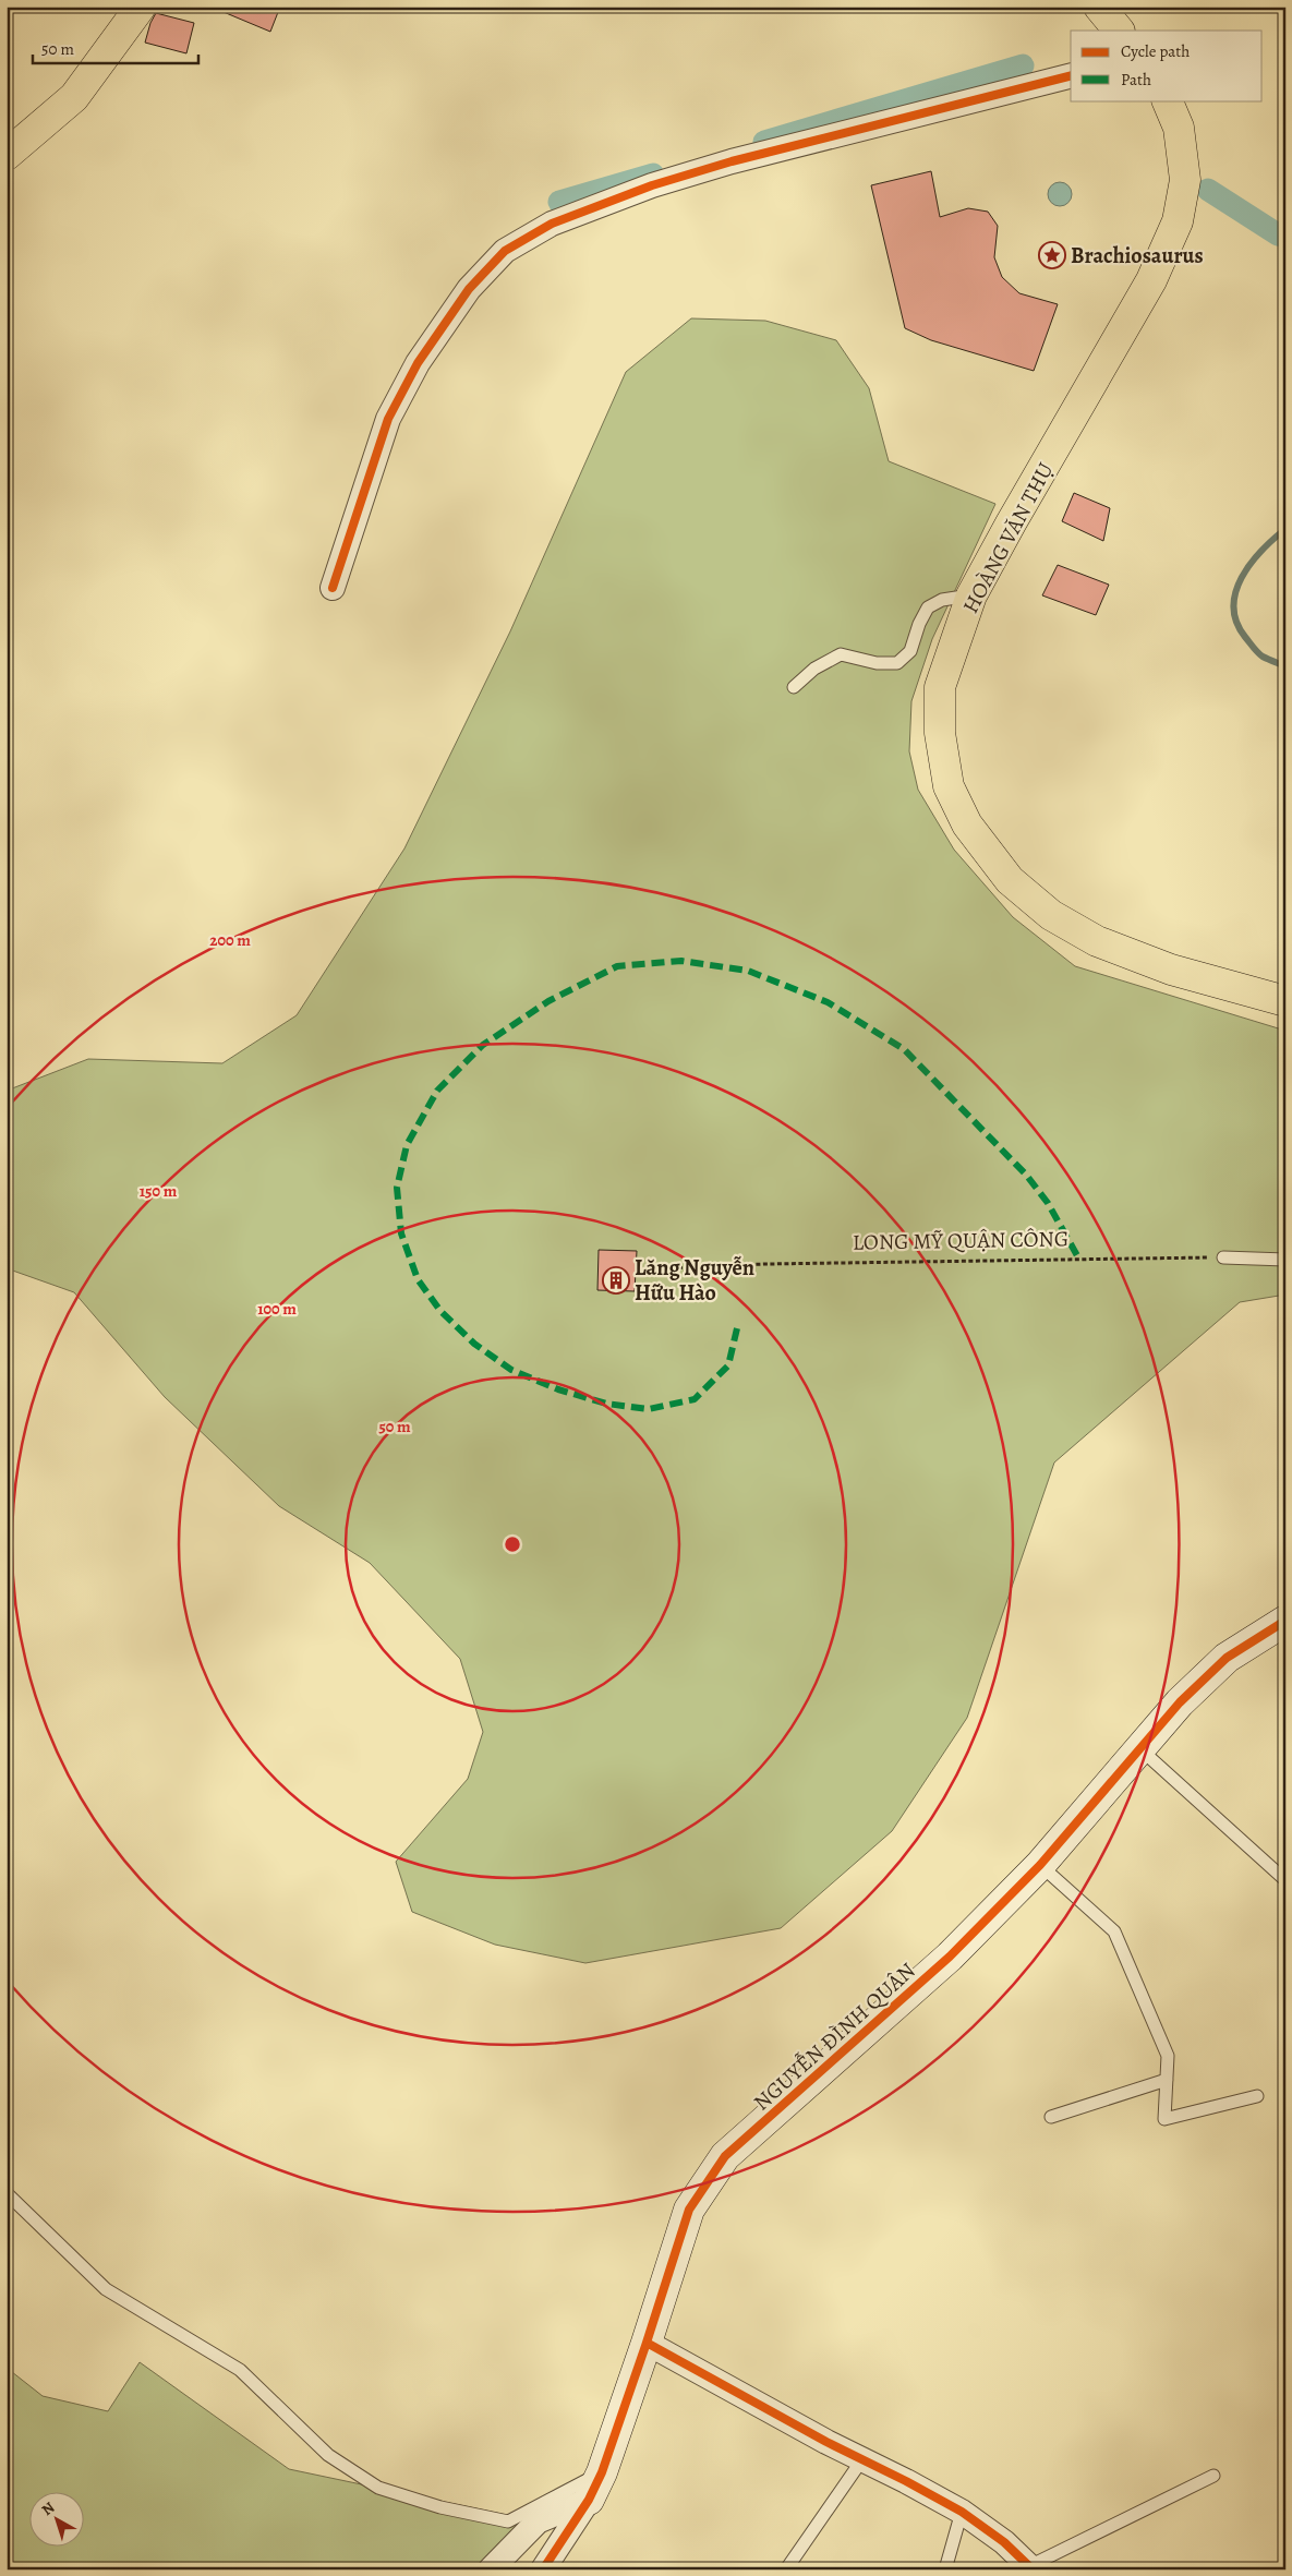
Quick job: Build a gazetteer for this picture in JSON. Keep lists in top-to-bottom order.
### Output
{
  "streets": {
    "main road": ["HOÀNG VĂN THỤ"],
    "street": ["NGUYỄN ĐÌNH QUÂN"],
    "path": ["LONG MỸ QUẬN CÔNG"]
  },
  "places": {
    "place": ["Brachiosaurus"],
    "building": ["Lăng Nguyễn Hữu Hào"]
  },
  "legend": ["Cycle path", "Path"],
  "scale_bar": "50 m",
  "north": "top left",
  "rings": [
    "200 m",
    "150 m",
    "100 m",
    "50 m"
  ]
}
